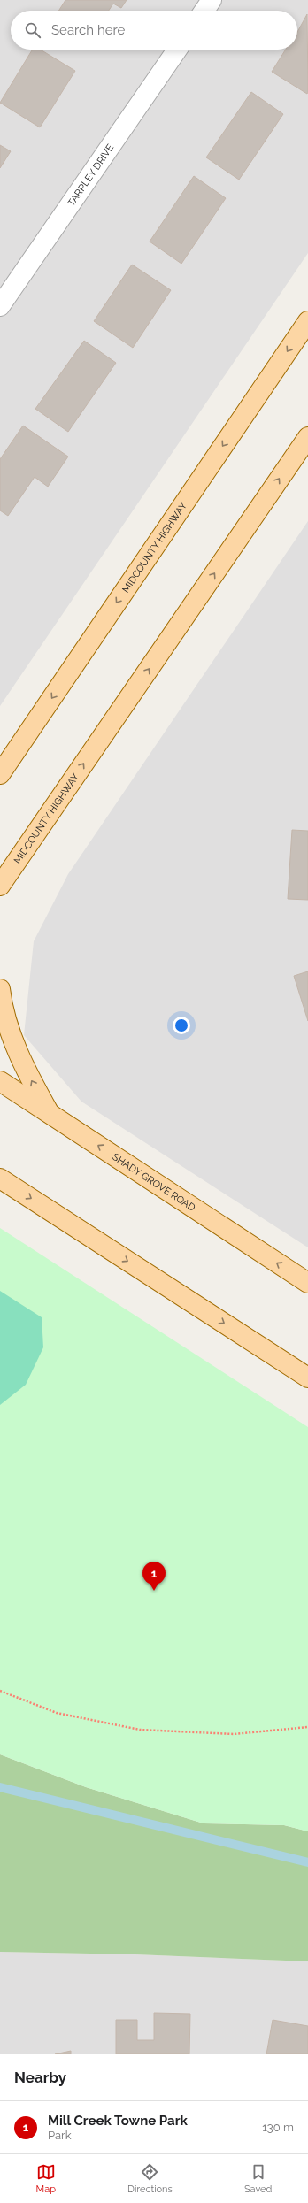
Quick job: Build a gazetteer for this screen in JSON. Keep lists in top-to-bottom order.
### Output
{
  "streets": {
    "main road": ["MIDCOUNTY HIGHWAY", "SHADY GROVE ROAD"],
    "street": ["TARPLEY DRIVE"]
  },
  "page": {
    "search": "Search here",
    "pins": "1",
    "heading": "Nearby",
    "list": [
      {
        "mark": "1",
        "name": "Mill Creek Towne Park",
        "note": "Park",
        "value": "130 m"
      }
    ],
    "nav": ["Map", "Directions", "Saved"]
  }
}
